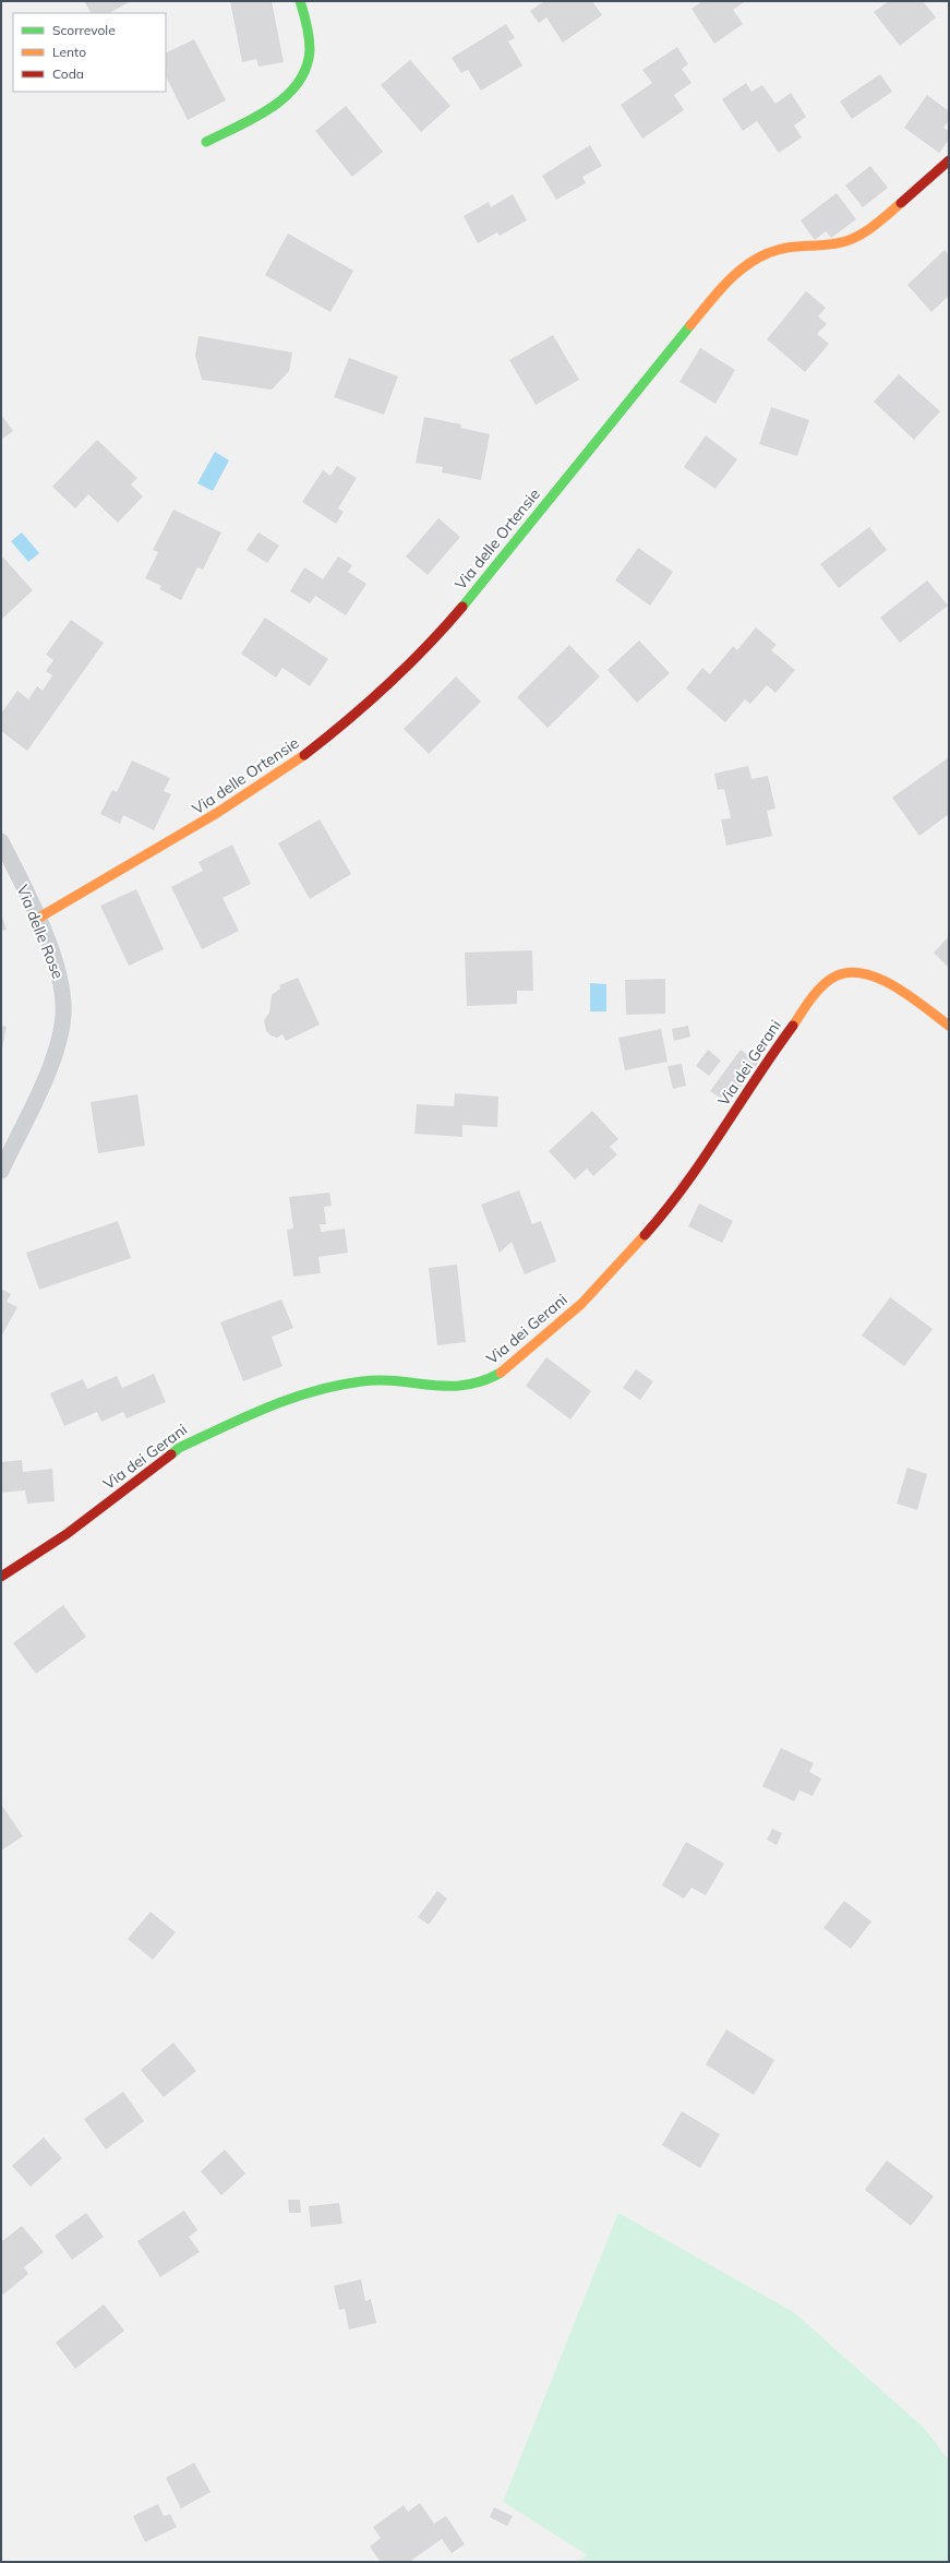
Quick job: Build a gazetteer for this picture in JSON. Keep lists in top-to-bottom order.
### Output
{
  "streets": {
    "street": ["Via delle Ortensie", "Via delle Rose", "Via dei Gerani"]
  },
  "crossings": [
    ["Via delle Ortensie", "Via delle Rose"]
  ],
  "legend": ["Scorrevole", "Lento", "Coda"]
}
